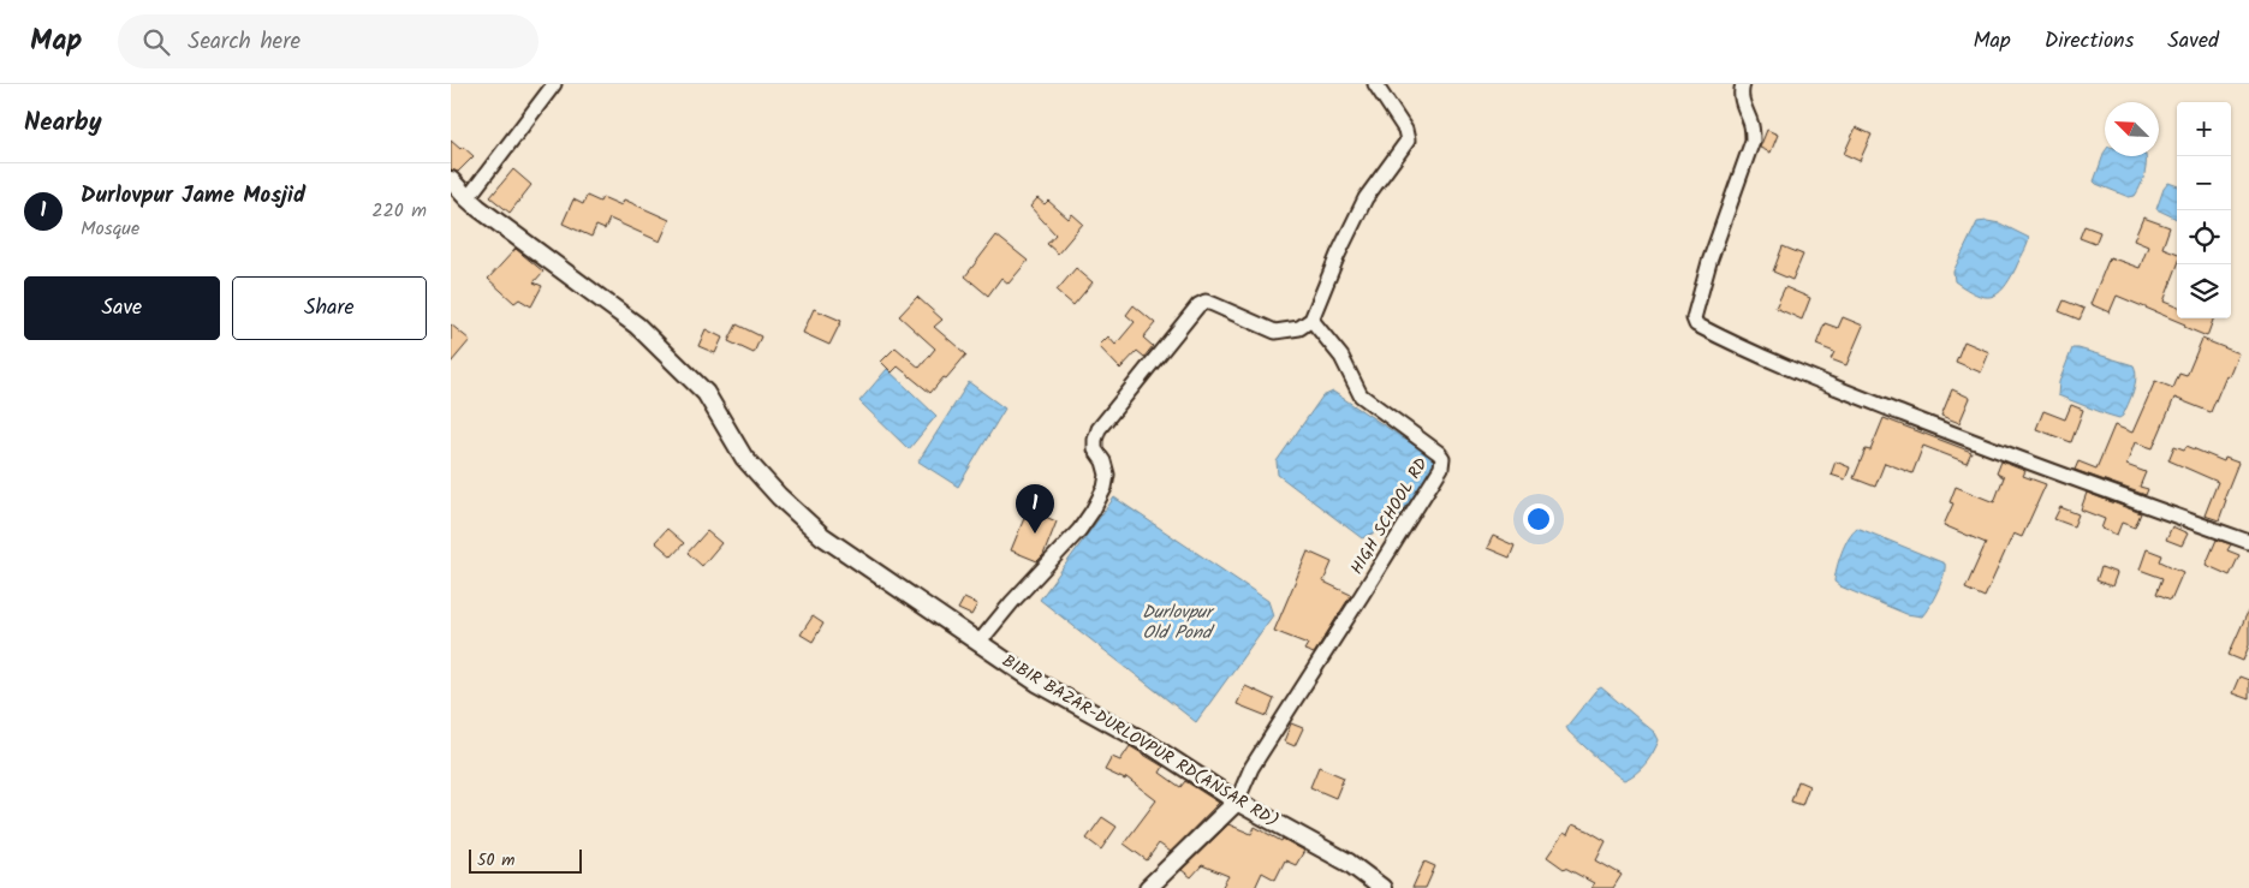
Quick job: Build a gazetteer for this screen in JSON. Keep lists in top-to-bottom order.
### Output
{
  "streets": {
    "street": ["HIGH SCHOOL RD", "BIBIR BAZAR-DURLOVPUR RD(ANSAR RD)"]
  },
  "crossings": [
    ["HIGH SCHOOL RD", "BIBIR BAZAR-DURLOVPUR RD(ANSAR RD)"]
  ],
  "water": ["Durlovpur Old Pond"],
  "scale_bar": "50 m",
  "north": "top left",
  "page": {
    "header": "Map",
    "search": "Search here",
    "nav": ["Map", "Directions", "Saved"],
    "heading": "Nearby",
    "map_buttons": ["+", "−"],
    "list": [
      {
        "mark": "1",
        "name": "Durlovpur Jame Mosjid",
        "note": "Mosque",
        "value": "220 m"
      }
    ],
    "buttons": ["Save", "Share"],
    "pins": "1",
    "scale": "50 m"
  }
}
